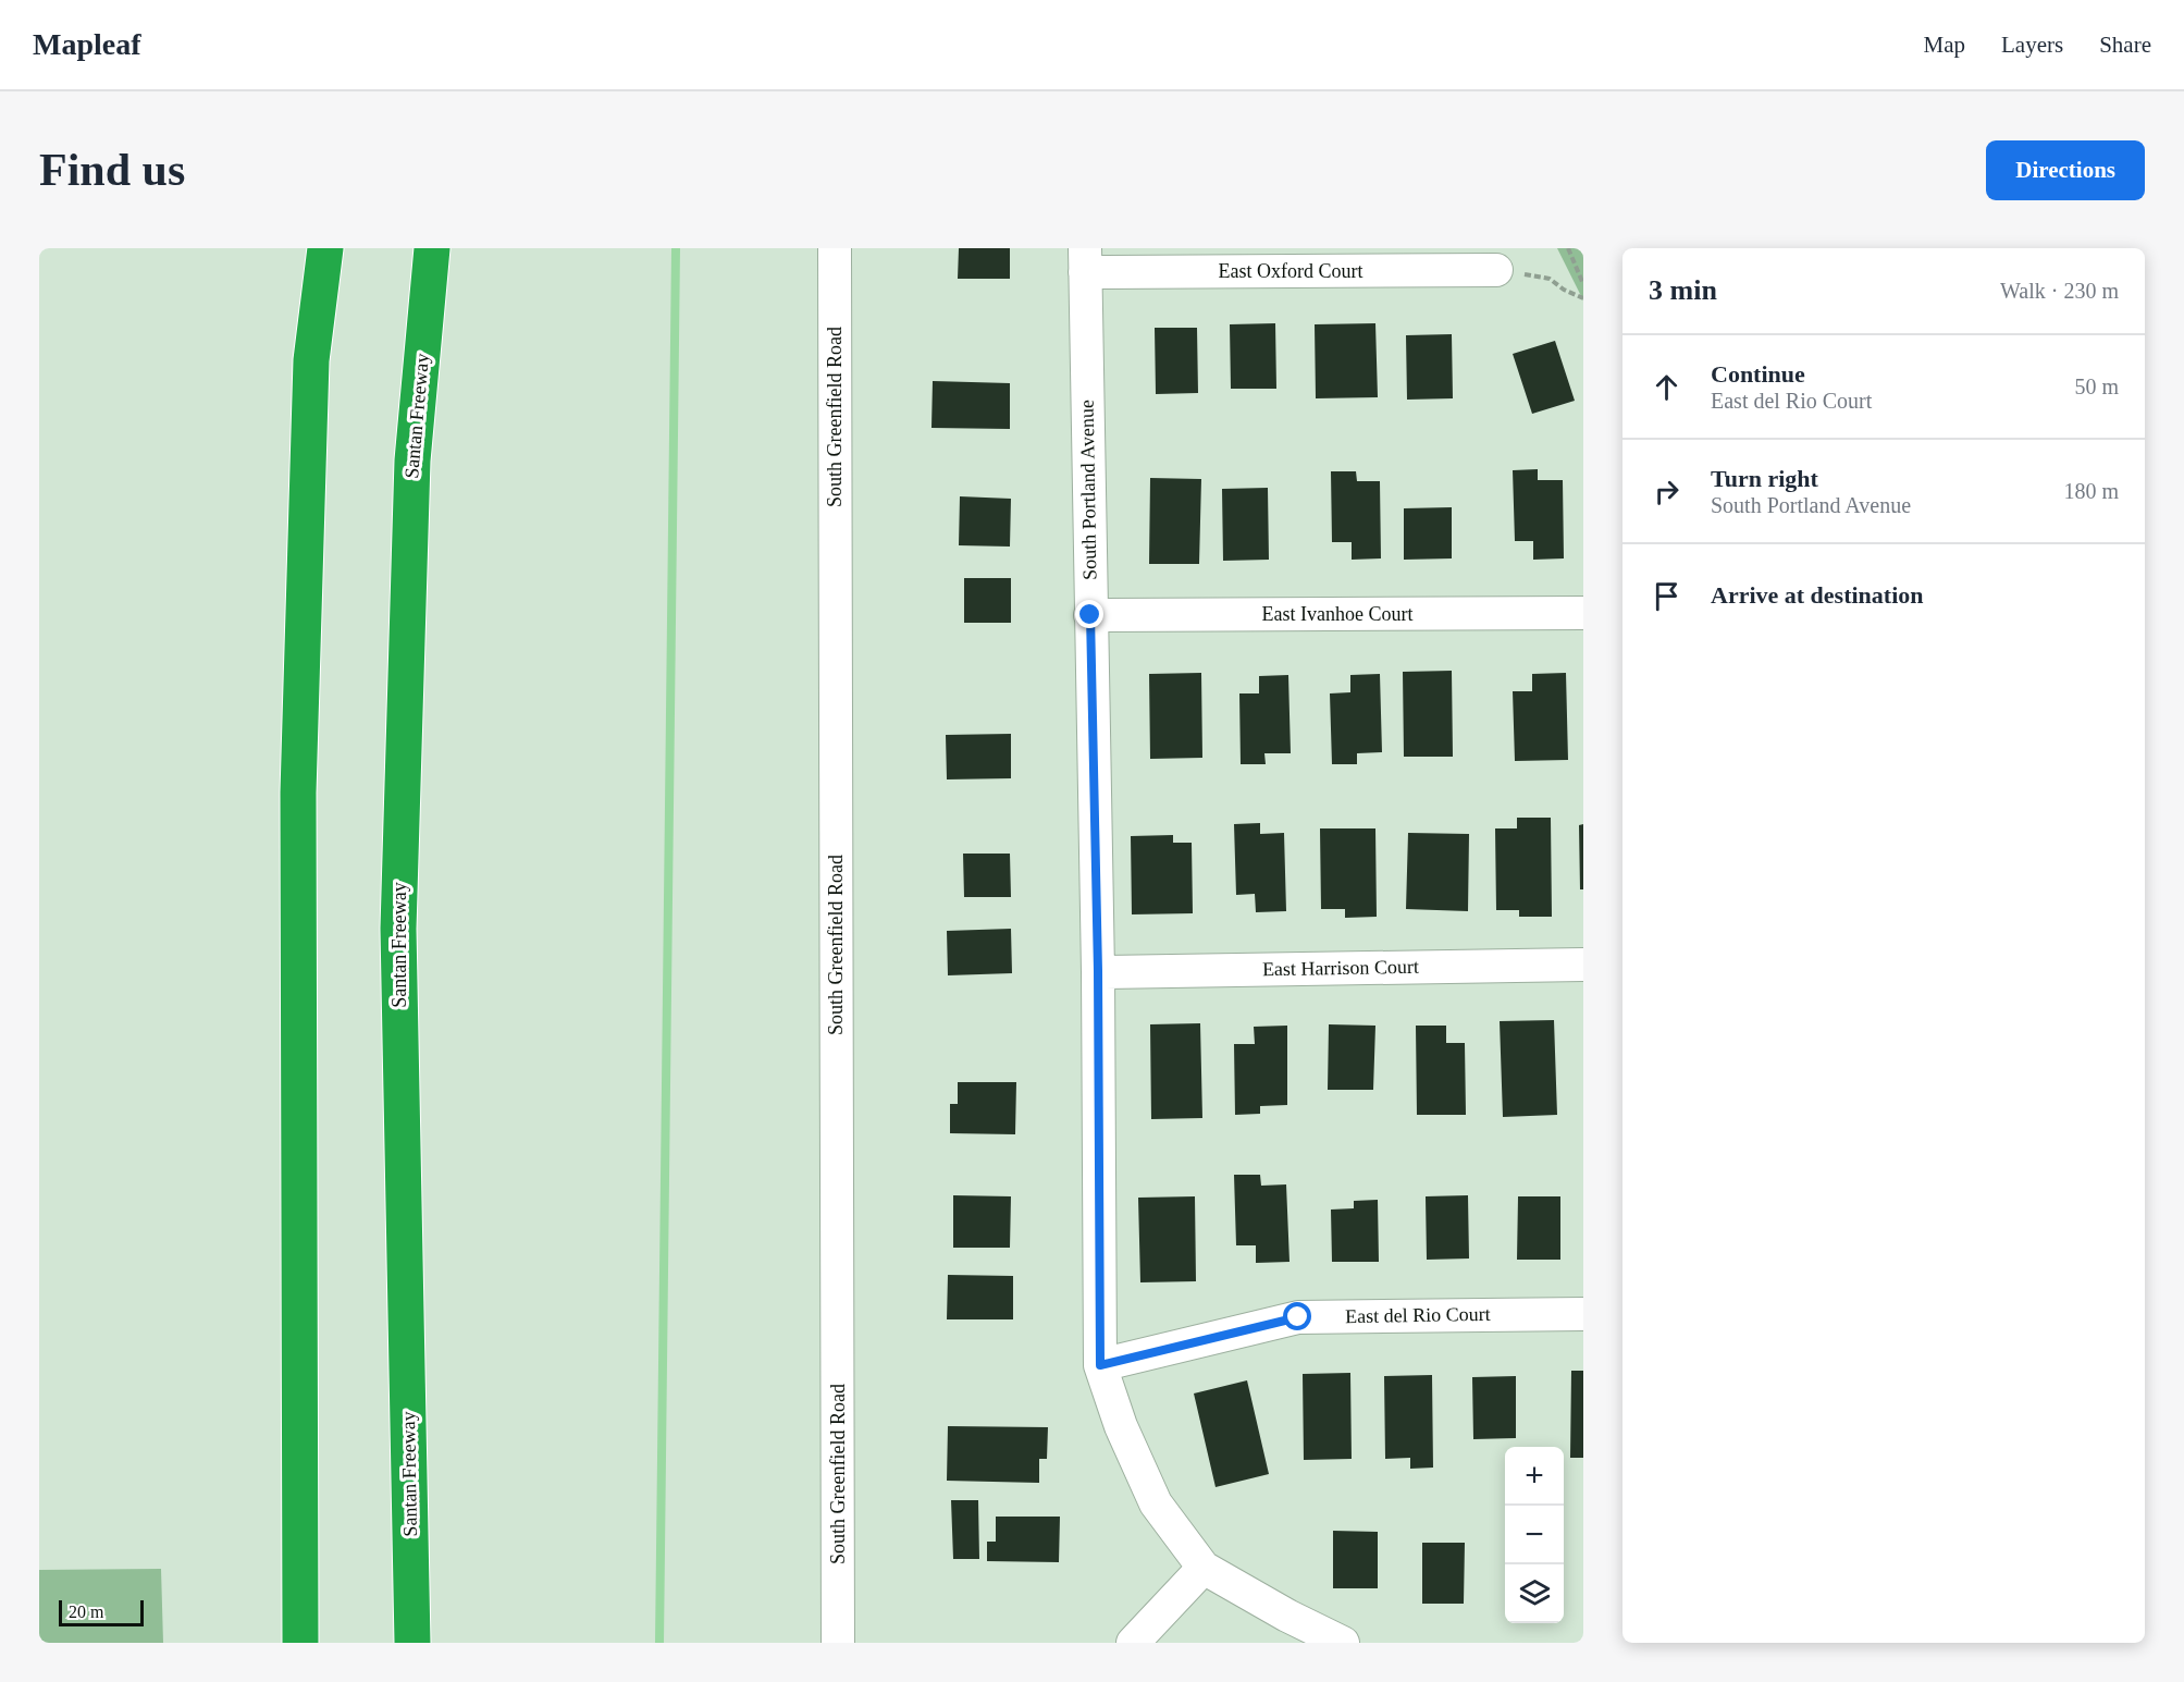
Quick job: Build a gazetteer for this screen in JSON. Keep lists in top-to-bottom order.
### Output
{
  "streets": {
    "highway": ["Santan Freeway"],
    "street": [
      "East Oxford Court",
      "South Greenfield Road",
      "South Portland Avenue",
      "East Ivanhoe Court",
      "East Harrison Court",
      "East del Rio Court"
    ]
  },
  "crossings": [
    ["East Oxford Court", "South Portland Avenue"],
    ["South Portland Avenue", "East Ivanhoe Court"],
    ["South Portland Avenue", "East Harrison Court"],
    ["South Portland Avenue", "East del Rio Court"]
  ],
  "scale_bar": "20 m",
  "page": {
    "header": "Mapleaf",
    "nav": ["Map", "Layers", "Share"],
    "buttons": "Directions",
    "title": "Find us",
    "heading": ["3 min", "Walk · 230 m"],
    "list": [
      ["Continue", "East del Rio Court", "50 m"],
      ["Turn right", "South Portland Avenue", "180 m"],
      "Arrive at destination"
    ],
    "map_buttons": ["+", "−"],
    "scale": "20 m"
  }
}
